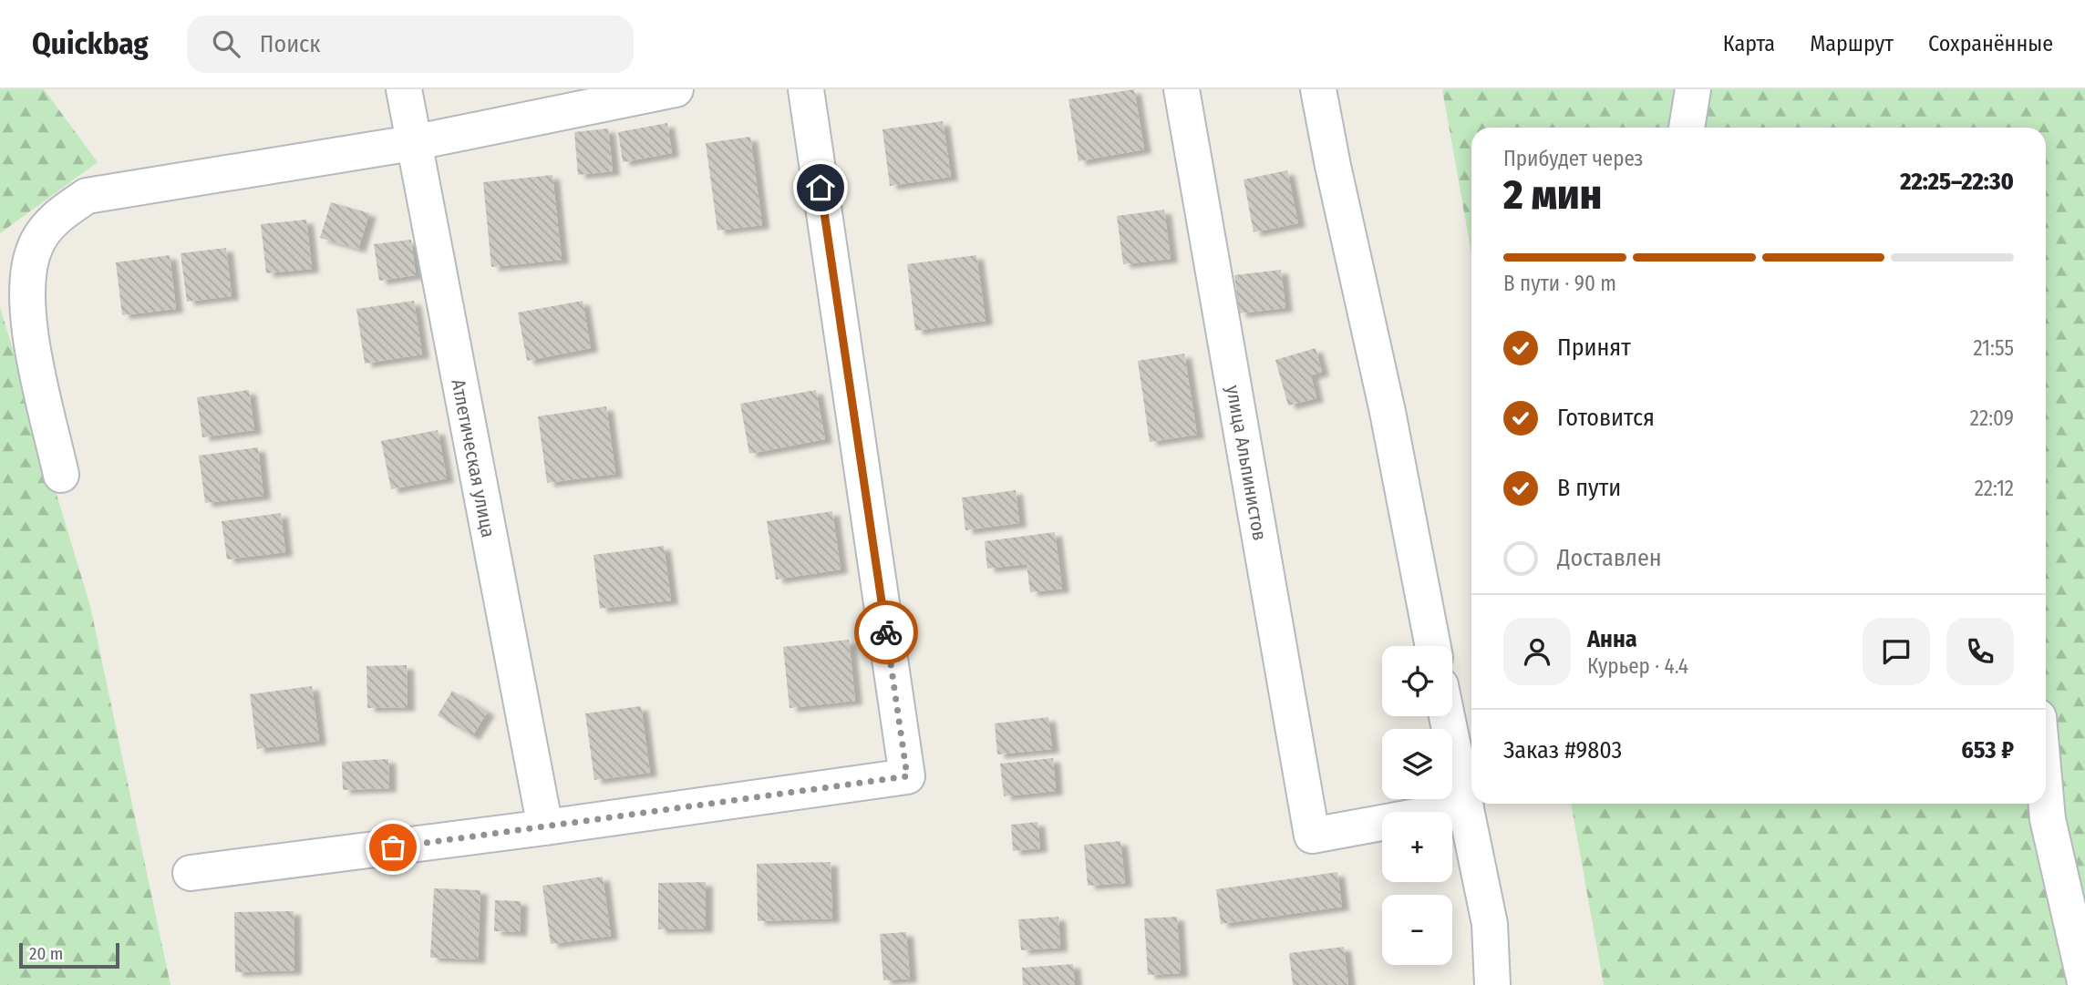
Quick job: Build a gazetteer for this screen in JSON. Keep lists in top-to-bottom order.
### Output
{
  "streets": {
    "street": ["Атлетическая улица", "улица Альпинистов"]
  },
  "scale_bar": "20 m",
  "page": {
    "header": "Quickbag",
    "search": "Поиск",
    "nav": ["Карта", "Маршрут", "Сохранённые"],
    "heading": ["2 мин", "Прибудет через", "22:25–22:30"],
    "panel": [
      "Анна",
      "Курьер · 4.4",
      "Заказ #9803",
      "653 ₽"
    ],
    "bar": "В пути · 90 m",
    "list": [
      ["Принят", "21:55"],
      ["Готовится", "22:09"],
      ["В пути", "22:12"],
      "Доставлен"
    ],
    "map_buttons": ["+", "−"],
    "scale": "20 m"
  }
}
